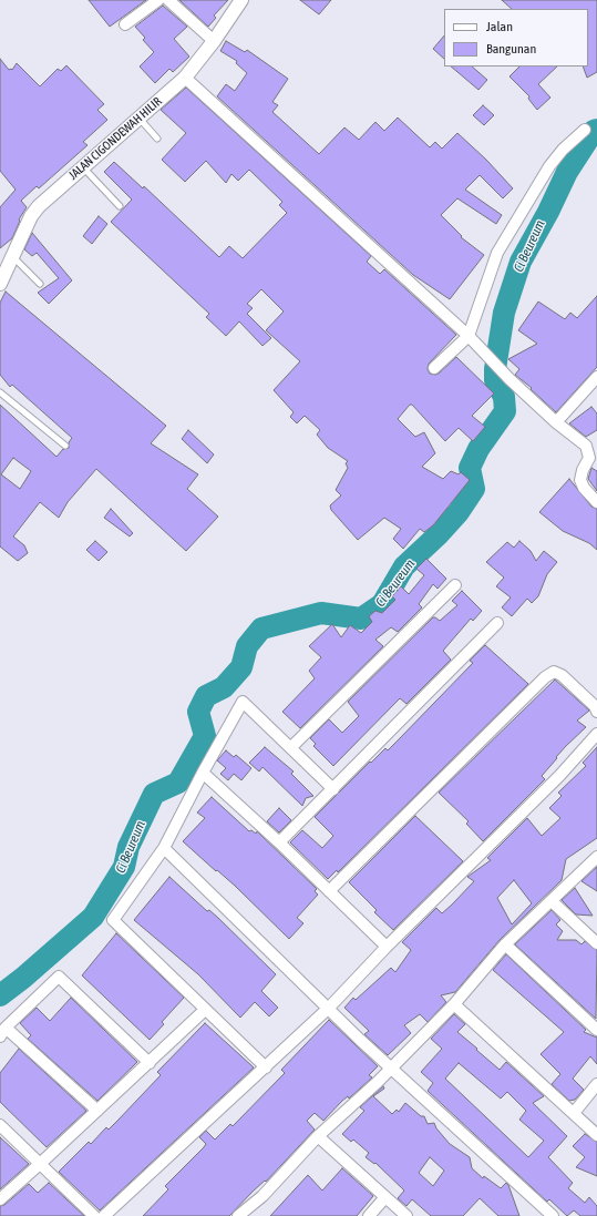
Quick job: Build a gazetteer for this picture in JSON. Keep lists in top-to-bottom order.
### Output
{
  "streets": {
    "street": ["JALAN CIGONDEWAH HILIR"]
  },
  "water": ["Ci Beureum"],
  "legend": ["Jalan", "Bangunan"]
}
